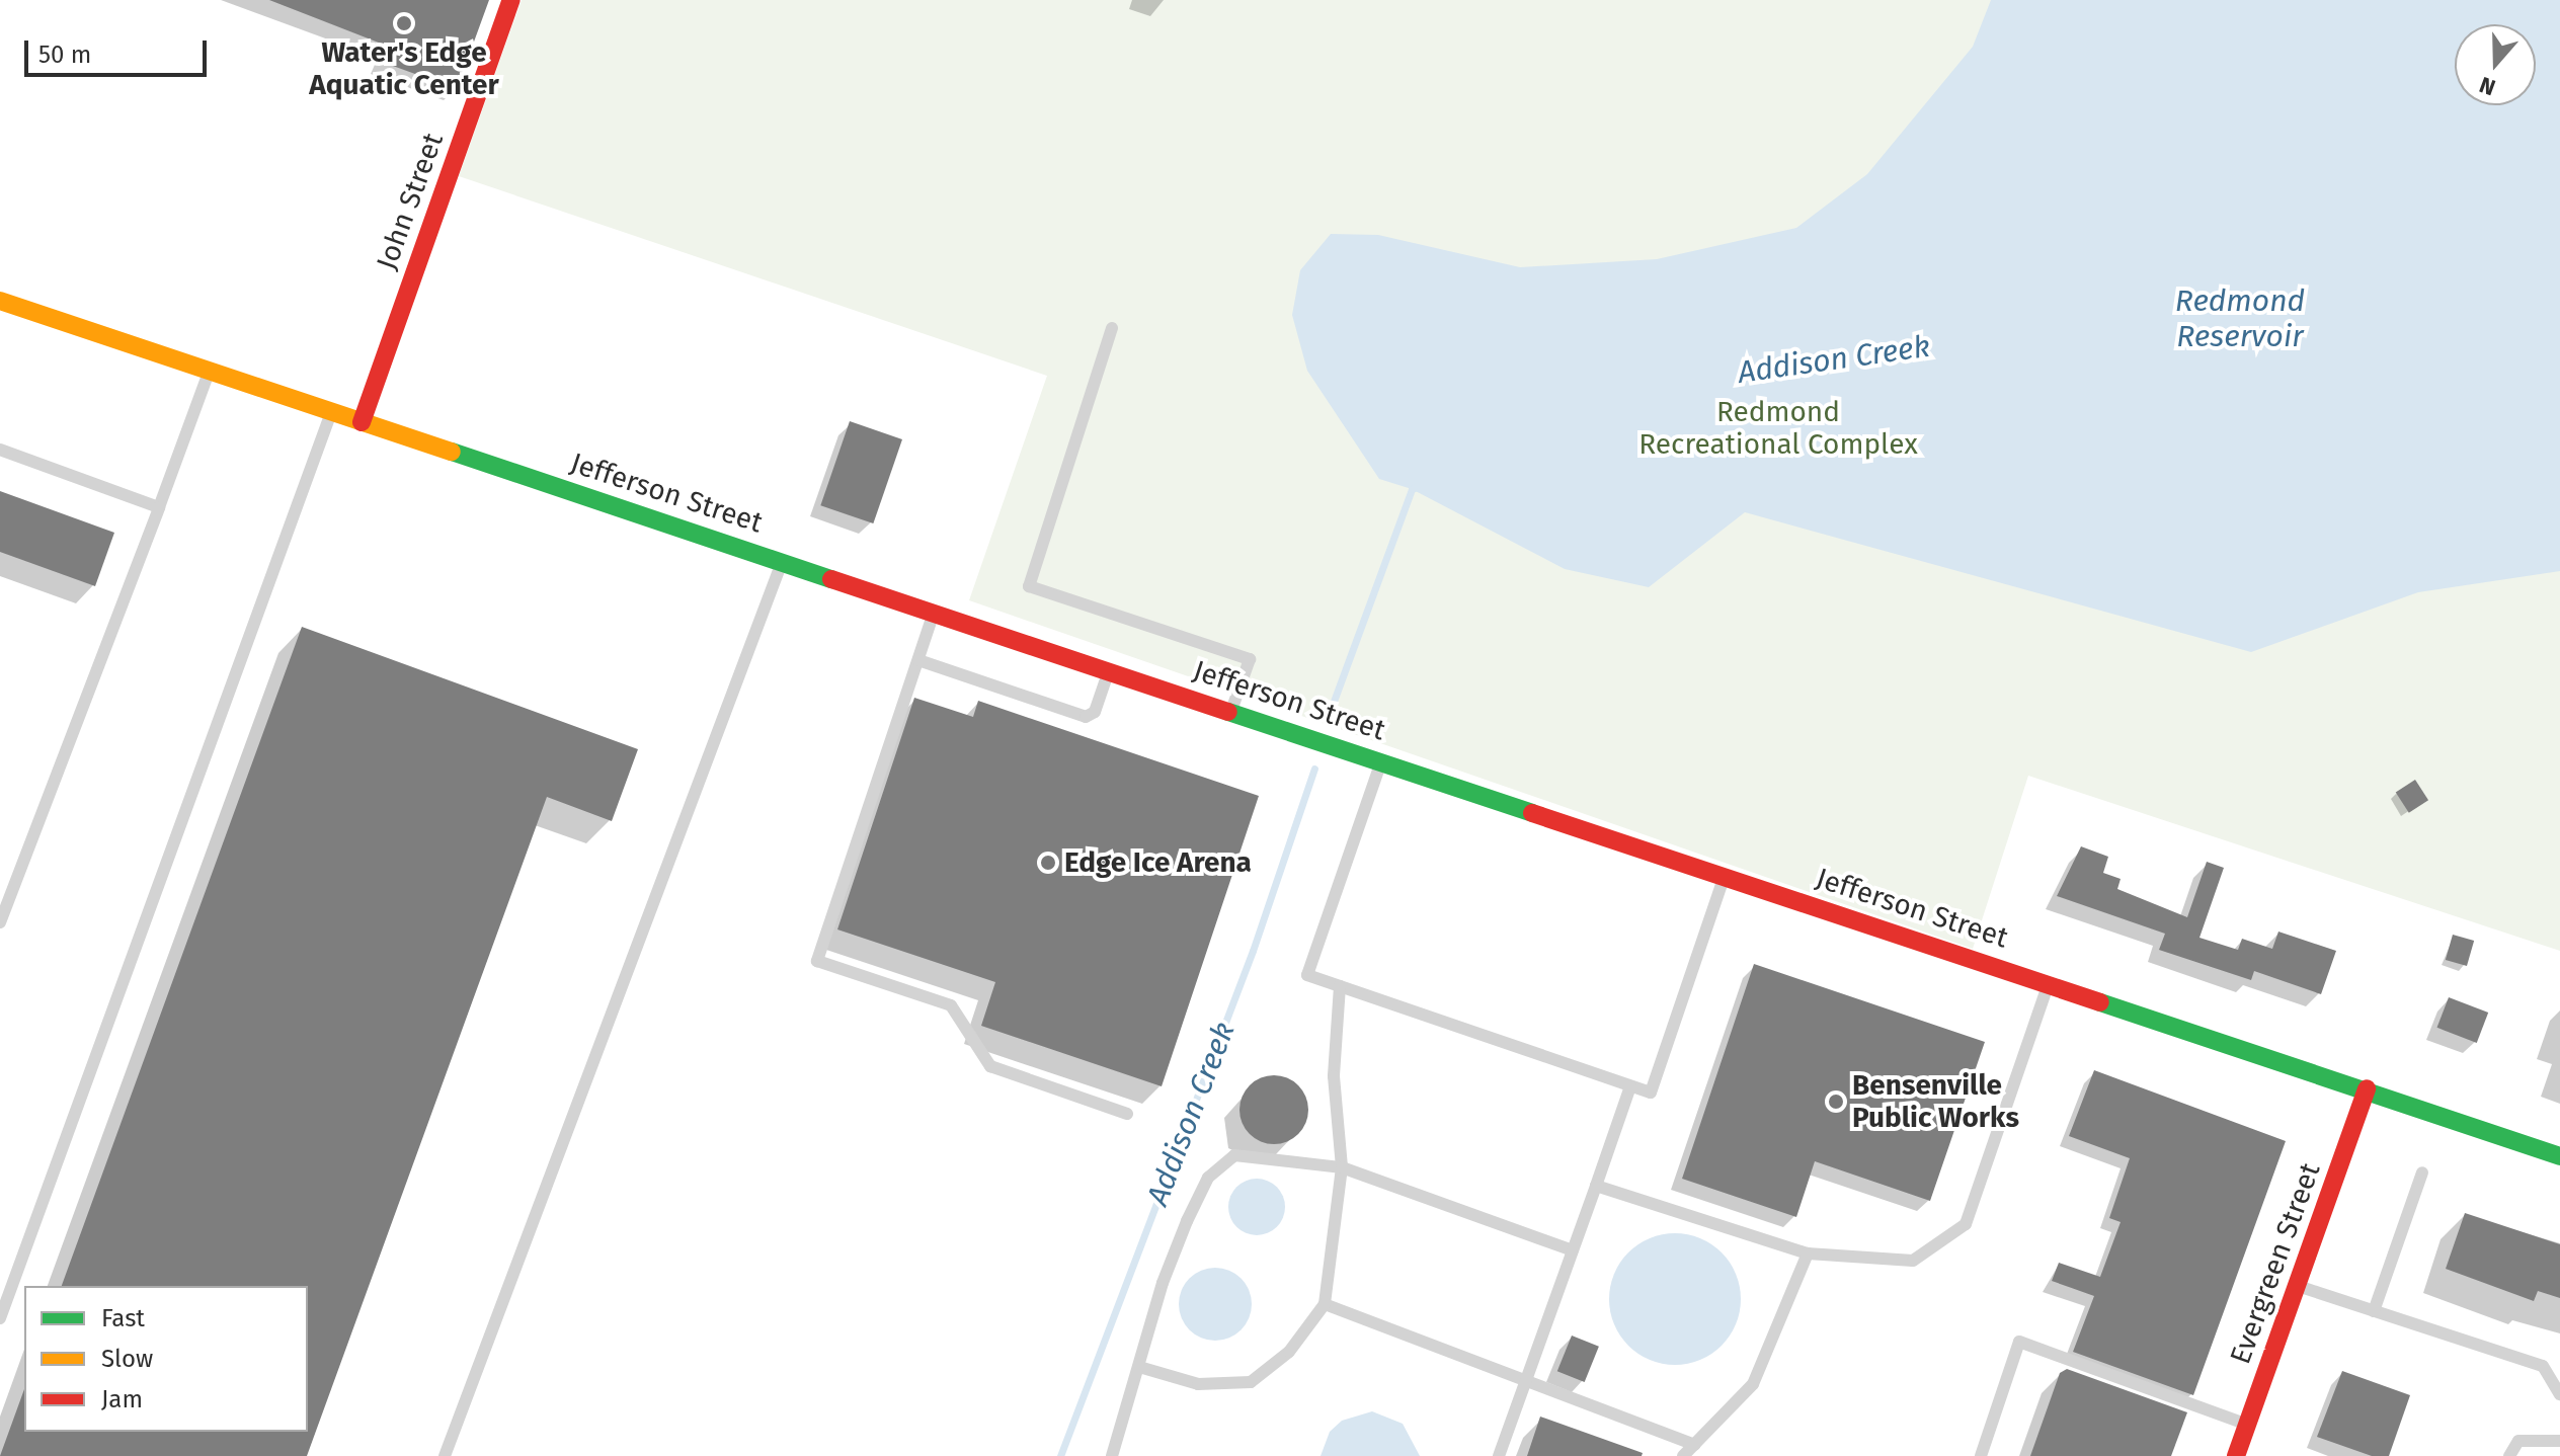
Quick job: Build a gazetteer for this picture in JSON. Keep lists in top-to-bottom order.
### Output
{
  "streets": {
    "street": ["John Street", "Jefferson Street", "Evergreen Street"]
  },
  "crossings": [
    ["John Street", "Jefferson Street"],
    ["Jefferson Street", "Evergreen Street"]
  ],
  "water": ["Redmond Reservoir", "Addison Creek"],
  "parks": ["Redmond Recreational Complex"],
  "places": ["Water's Edge Aquatic Center", "Edge Ice Arena", "Bensenville Public Works"],
  "legend": ["Fast", "Slow", "Jam"],
  "scale_bar": "50 m",
  "north": "bottom"
}
